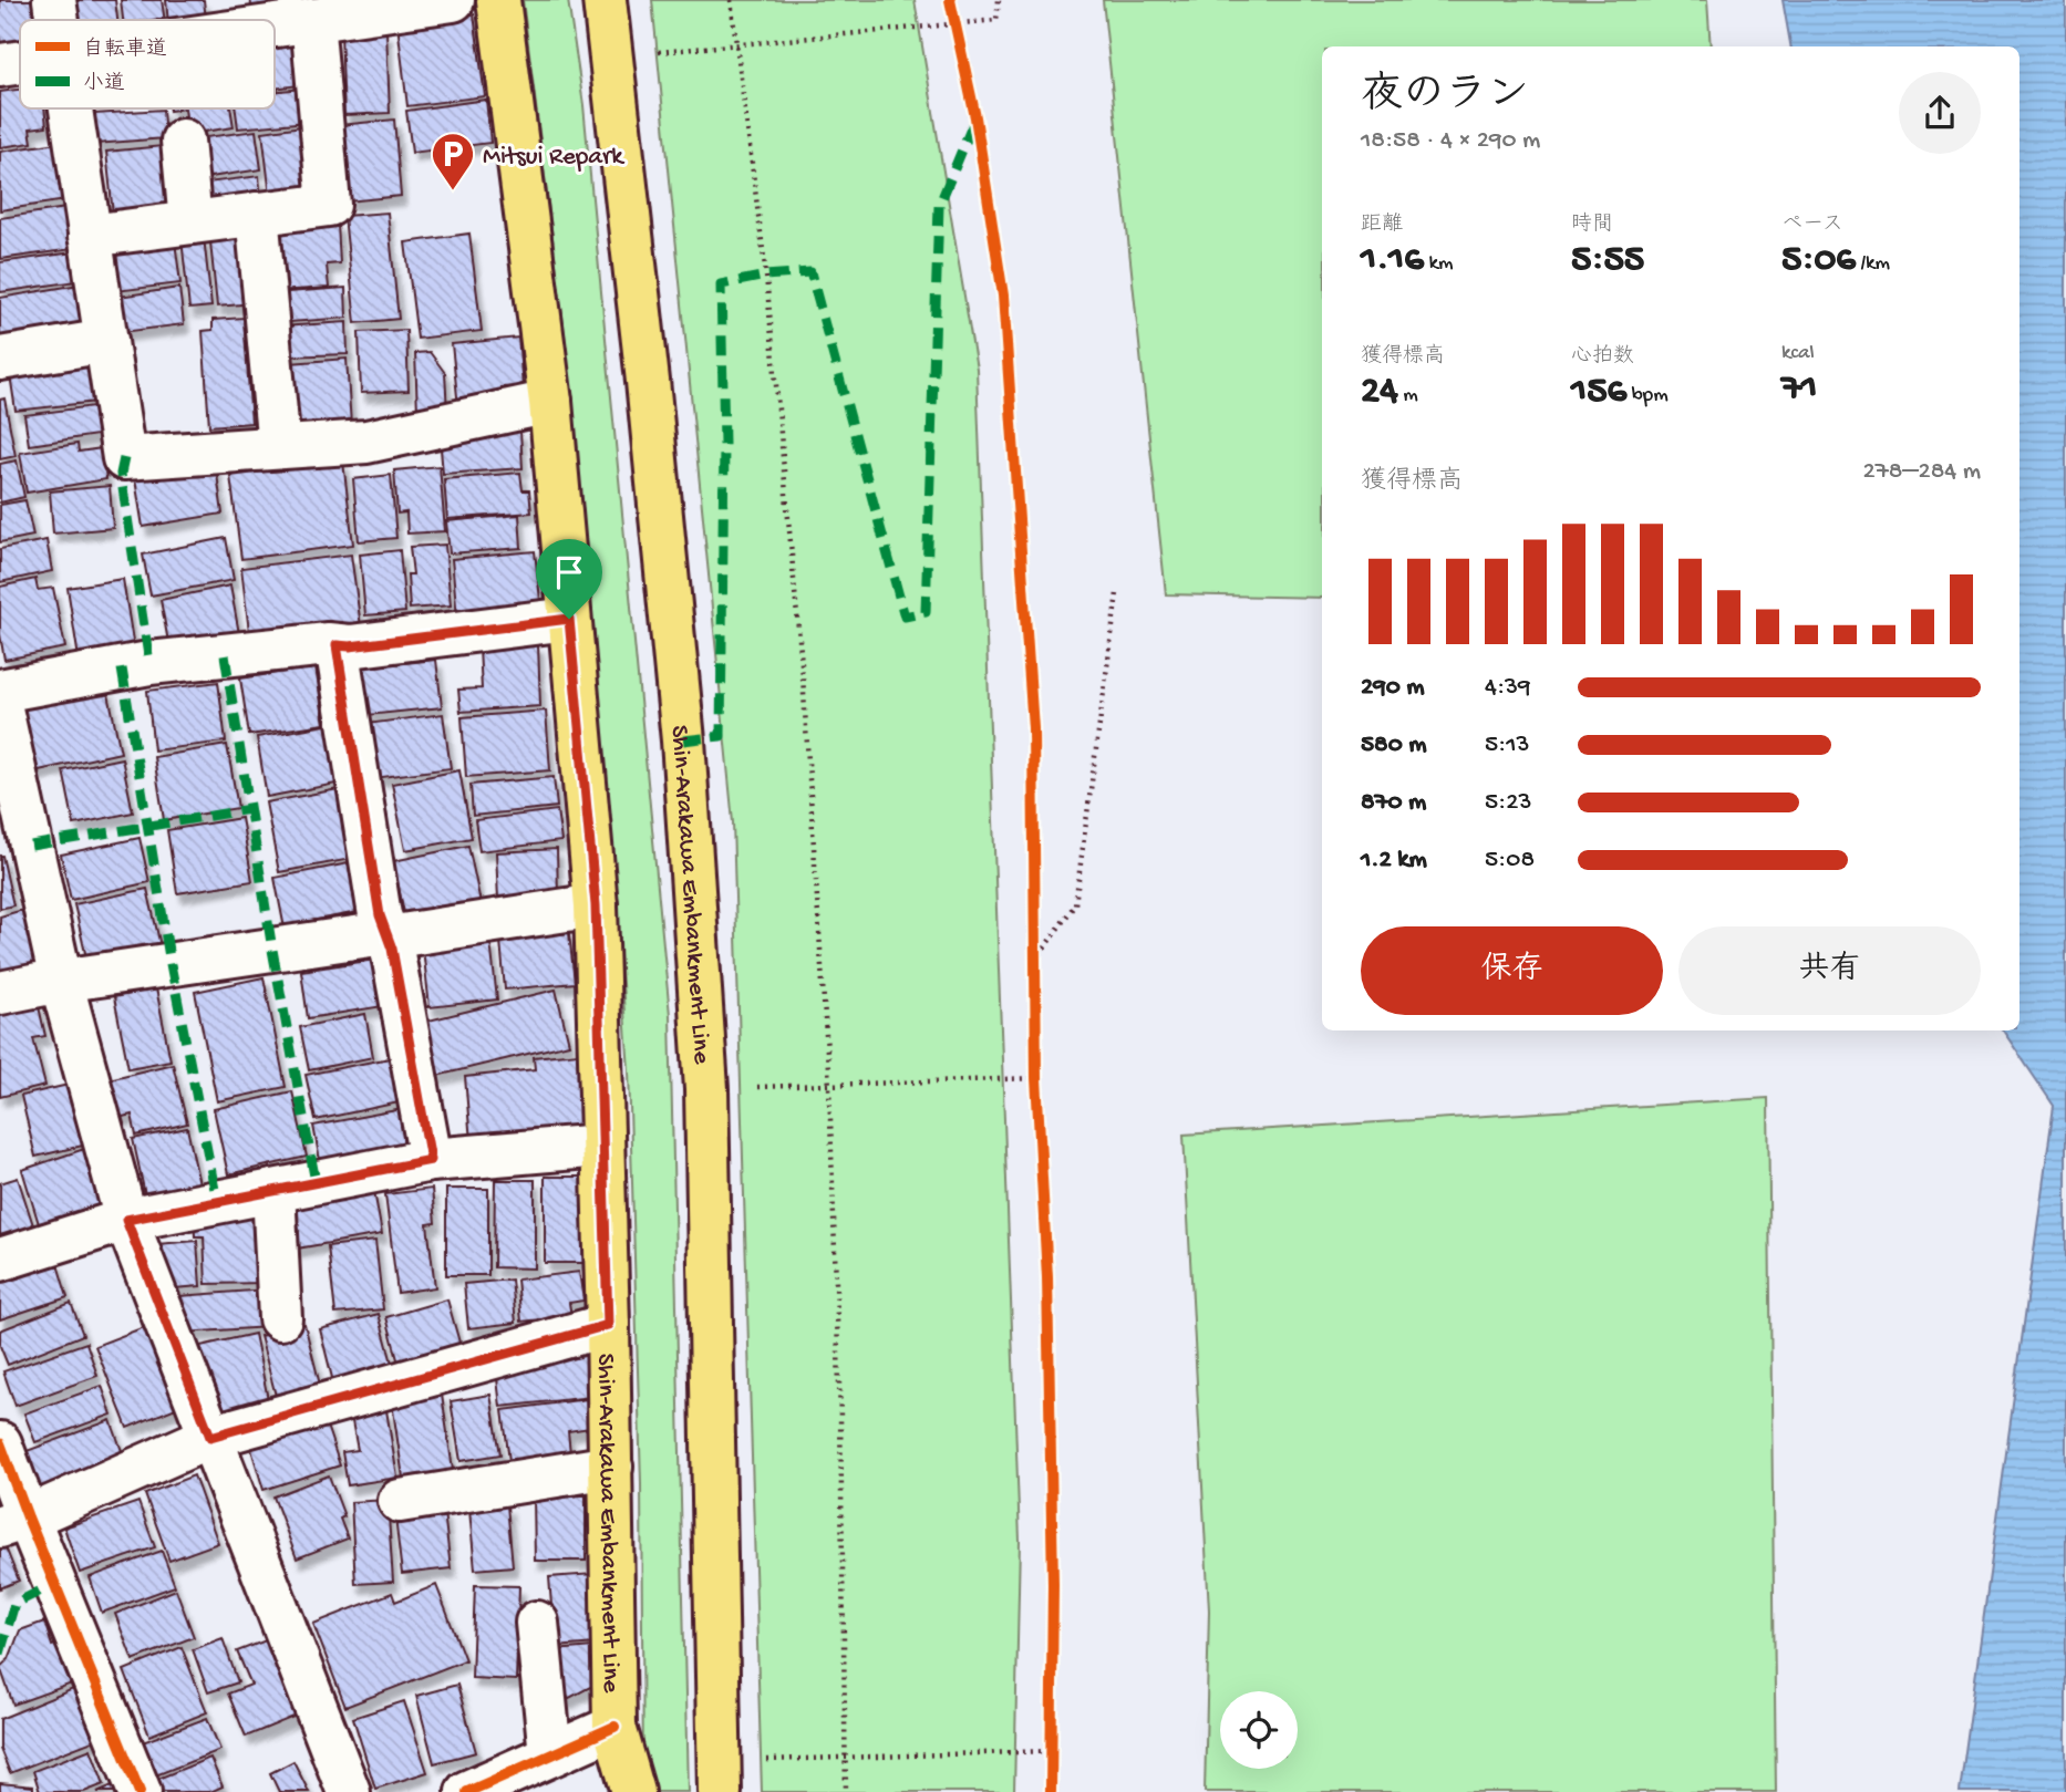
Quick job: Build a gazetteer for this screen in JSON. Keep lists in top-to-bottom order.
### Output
{
  "streets": {
    "main road": ["Shin-Arakawa Embankment Line"]
  },
  "places": {
    "parking": ["Mitsui Repark"]
  },
  "legend": ["自転車道", "小道"],
  "page": {
    "heading": ["夜のラン", "18:58 · 4 × 290 m"],
    "stats": [
      ["距離", "1.16 km"],
      ["時間", "5:55"],
      ["ペース", "5:06 /km"],
      ["獲得標高", "24 m"],
      ["心拍数", "156 bpm"],
      ["kcal", "71"]
    ],
    "chart": ["獲得標高", "278–284 m"],
    "list": [
      {
        "name": "290 m",
        "note": "4:39"
      },
      {
        "name": "580 m",
        "note": "5:13"
      },
      {
        "name": "870 m",
        "note": "5:23"
      },
      {
        "name": "1.2 km",
        "note": "5:08"
      }
    ],
    "buttons": ["保存", "共有"]
  }
}
